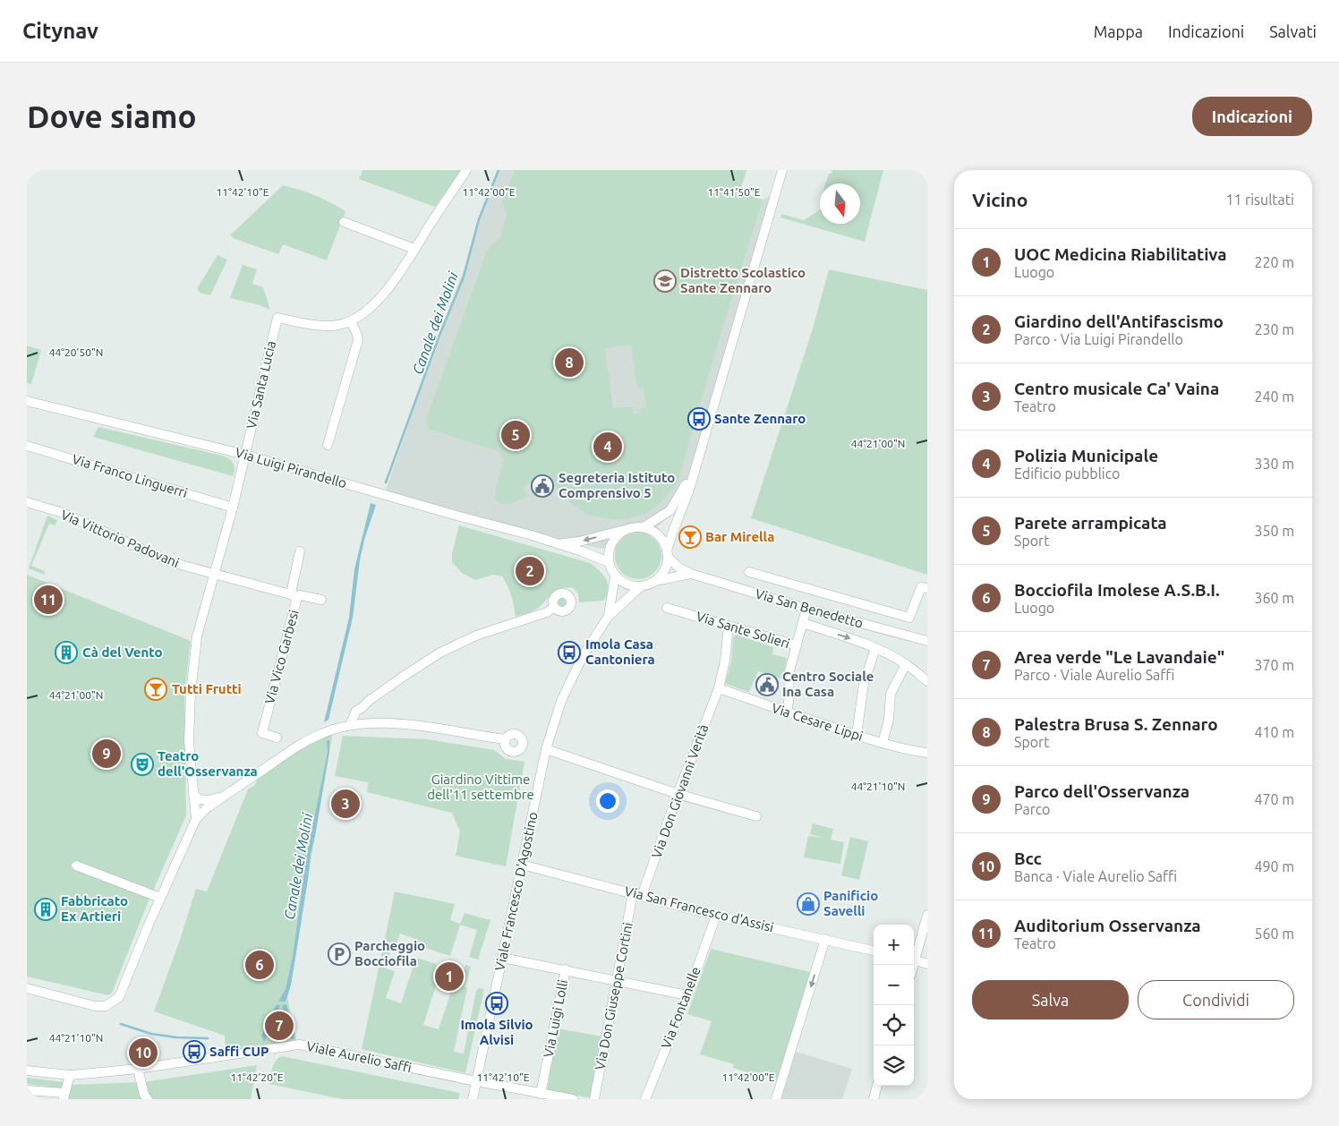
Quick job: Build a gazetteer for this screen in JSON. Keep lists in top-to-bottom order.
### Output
{
  "streets": {
    "street": [
      "Via Santa Lucia",
      "Via Luigi Pirandello",
      "Via Franco Linguerri",
      "Via Vittorio Padovani",
      "Via San Benedetto",
      "Via Sante Solieri",
      "Via Vico Garbesi",
      "Via Cesare Lippi",
      "Via Don Giovanni Verità",
      "Viale Francesco D'Agostino",
      "Via San Francesco d'Assisi",
      "Via Don Giuseppe Cortini",
      "Via Fontanelle",
      "Via Luigi Lolli",
      "Viale Aurelio Saffi"
    ]
  },
  "crossings": [
    ["Via Santa Lucia", "Via Luigi Pirandello"],
    ["Via Santa Lucia", "Via Franco Linguerri"],
    ["Via Santa Lucia", "Via Vittorio Padovani"],
    ["Via Santa Lucia", "Via Vico Garbesi"],
    ["Via Luigi Pirandello", "Via San Benedetto"],
    ["Via Luigi Pirandello", "Viale Francesco D'Agostino"],
    ["Via Vittorio Padovani", "Via Vico Garbesi"],
    ["Via San Benedetto", "Via Sante Solieri"],
    ["Via San Benedetto", "Viale Francesco D'Agostino"],
    ["Via Cesare Lippi", "Via Don Giovanni Verità"],
    ["Via Don Giovanni Verità", "Via San Francesco d'Assisi"],
    ["Via Don Giovanni Verità", "Via Don Giuseppe Cortini"],
    ["Viale Francesco D'Agostino", "Via San Francesco d'Assisi"],
    ["Viale Francesco D'Agostino", "Viale Aurelio Saffi"],
    ["Via San Francesco d'Assisi", "Via Don Giuseppe Cortini"],
    ["Via San Francesco d'Assisi", "Via Fontanelle"],
    ["Via Luigi Lolli", "Viale Aurelio Saffi"]
  ],
  "water": ["Canale dei Molini"],
  "parks": ["Giardino Vittime dell'11 settembre"],
  "places": {
    "school or university": ["Distretto Scolastico Sante Zennaro"],
    "bus stop": [
      "Sante Zennaro",
      "Imola Casa Cantoniera",
      "Imola Silvio Alvisi",
      "Saffi CUP"
    ],
    "public building": ["Segreteria Istituto Comprensivo 5", "Centro Sociale Ina Casa"],
    "bar": ["Bar Mirella", "Tutti Frutti"],
    "building": ["Cà del Vento", "Fabbricato Ex Artieri"],
    "theatre": ["Teatro dell'Osservanza"],
    "shop": ["Panificio Savelli"],
    "parking": ["Parcheggio Bocciofila"]
  },
  "north": "bottom",
  "page": {
    "header": "Citynav",
    "nav": ["Mappa", "Indicazioni", "Salvati"],
    "buttons": [
      "Indicazioni",
      ["Salva", "Condividi"]
    ],
    "title": "Dove siamo",
    "heading": ["Vicino", "11 risultati"],
    "list": [
      {
        "mark": "1",
        "name": "UOC Medicina Riabilitativa",
        "note": "Luogo",
        "value": "220 m"
      },
      {
        "mark": "2",
        "name": "Giardino dell'Antifascismo",
        "note": "Parco · Via Luigi Pirandello",
        "value": "230 m"
      },
      {
        "mark": "3",
        "name": "Centro musicale Ca' Vaina",
        "note": "Teatro",
        "value": "240 m"
      },
      {
        "mark": "4",
        "name": "Polizia Municipale",
        "note": "Edificio pubblico",
        "value": "330 m"
      },
      {
        "mark": "5",
        "name": "Parete arrampicata",
        "note": "Sport",
        "value": "350 m"
      },
      {
        "mark": "6",
        "name": "Bocciofila Imolese A.S.B.I.",
        "note": "Luogo",
        "value": "360 m"
      },
      {
        "mark": "7",
        "name": "Area verde \"Le Lavandaie\"",
        "note": "Parco · Viale Aurelio Saffi",
        "value": "370 m"
      },
      {
        "mark": "8",
        "name": "Palestra Brusa S. Zennaro",
        "note": "Sport",
        "value": "410 m"
      },
      {
        "mark": "9",
        "name": "Parco dell'Osservanza",
        "note": "Parco",
        "value": "470 m"
      },
      {
        "mark": "10",
        "name": "Bcc",
        "note": "Banca · Viale Aurelio Saffi",
        "value": "490 m"
      },
      {
        "mark": "11",
        "name": "Auditorium Osservanza",
        "note": "Teatro",
        "value": "560 m"
      }
    ],
    "pins": [
      "8",
      "5",
      "4",
      "2",
      "11",
      "9",
      "3",
      "6",
      "1",
      "7",
      "10"
    ],
    "map_buttons": ["+", "−"]
  },
  "coordinates": [
    "11°42'10\"E",
    "11°42'00\"E",
    "11°41'50\"E",
    "44°20'50\"N",
    "44°21'00\"N",
    "44°21'10\"N",
    "11°42'20\"E"
  ]
}
